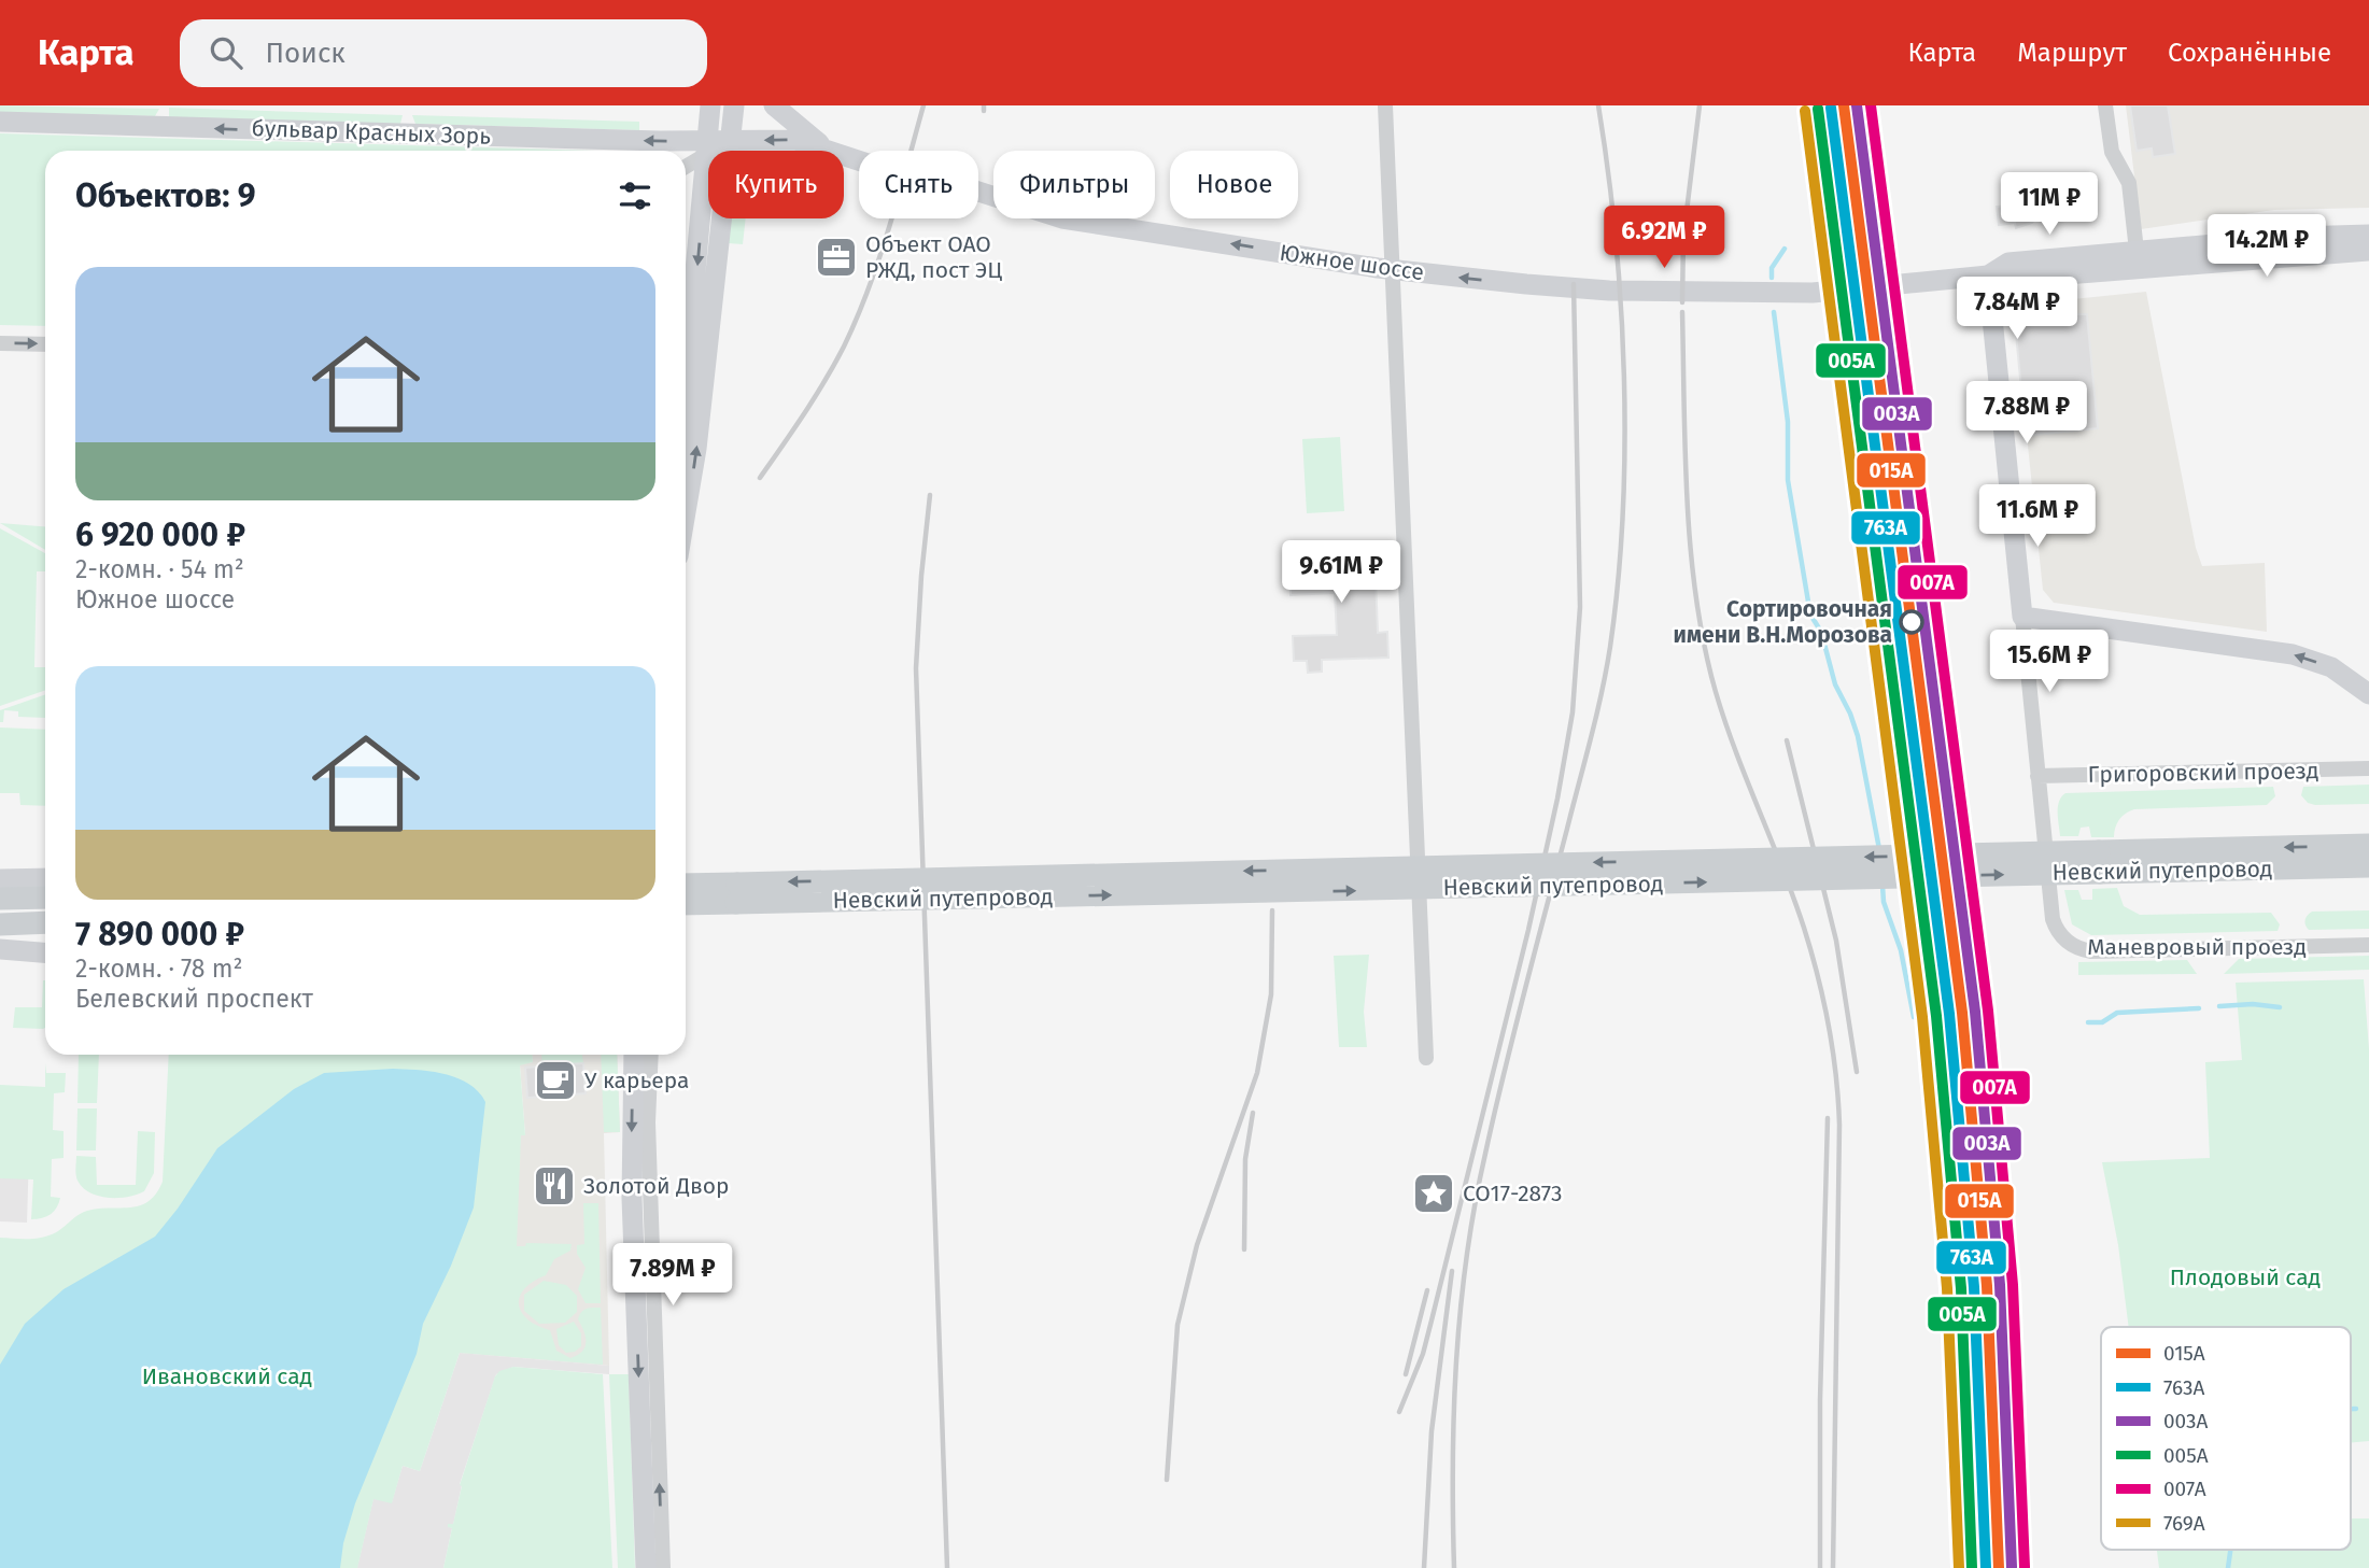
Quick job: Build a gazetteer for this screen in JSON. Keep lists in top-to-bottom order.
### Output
{
  "streets": {
    "main road": ["Невский путепровод"],
    "street": [
      "бульвар Красных Зорь",
      "Южное шоссе",
      "Григоровский проезд",
      "Маневровый проезд"
    ]
  },
  "crossings": [
    ["бульвар Красных Зорь", "Южное шоссе"],
    ["Южное шоссе", "Маневровый проезд"],
    ["Григоровский проезд", "Маневровый проезд"]
  ],
  "one_way": ["бульвар Красных Зорь", "Южное шоссе"],
  "parks": ["Плодовый сад", "Ивановский сад"],
  "places": {
    "office": ["Объект ОАО РЖД, пост ЭЦ"],
    "other": ["Сортировочная имени В.Н.Морозова"],
    "cafe": ["У карьера"],
    "restaurant": ["Золотой Двор"],
    "place": ["СО17-2873"]
  },
  "lines": [
    "transit line 015А",
    "transit line 003А",
    "transit line 007А",
    "transit line 763А",
    "transit line 005А",
    "transit line 769А"
  ],
  "legend": [
    "015А",
    "763А",
    "003А",
    "005А",
    "007А",
    "769А"
  ],
  "page": {
    "header": "Карта",
    "search": "Поиск",
    "nav": ["Карта", "Маршрут", "Сохранённые"],
    "chip": [
      "Купить",
      "Снять",
      "Фильтры",
      "Новое"
    ],
    "heading": "Объектов: 9",
    "price": [
      "11M ₽",
      "6.92M ₽",
      "14.2M ₽",
      "7.84M ₽",
      "7.88M ₽",
      "11.6M ₽",
      "9.61M ₽",
      "15.6M ₽",
      "7.89M ₽"
    ],
    "list": [
      {
        "name": "6 920 000 ₽",
        "note": "2-комн. · 54 m² · Южное шоссе"
      },
      {
        "name": "7 890 000 ₽",
        "note": "2-комн. · 78 m² · Белевский проспект"
      }
    ]
  }
}
